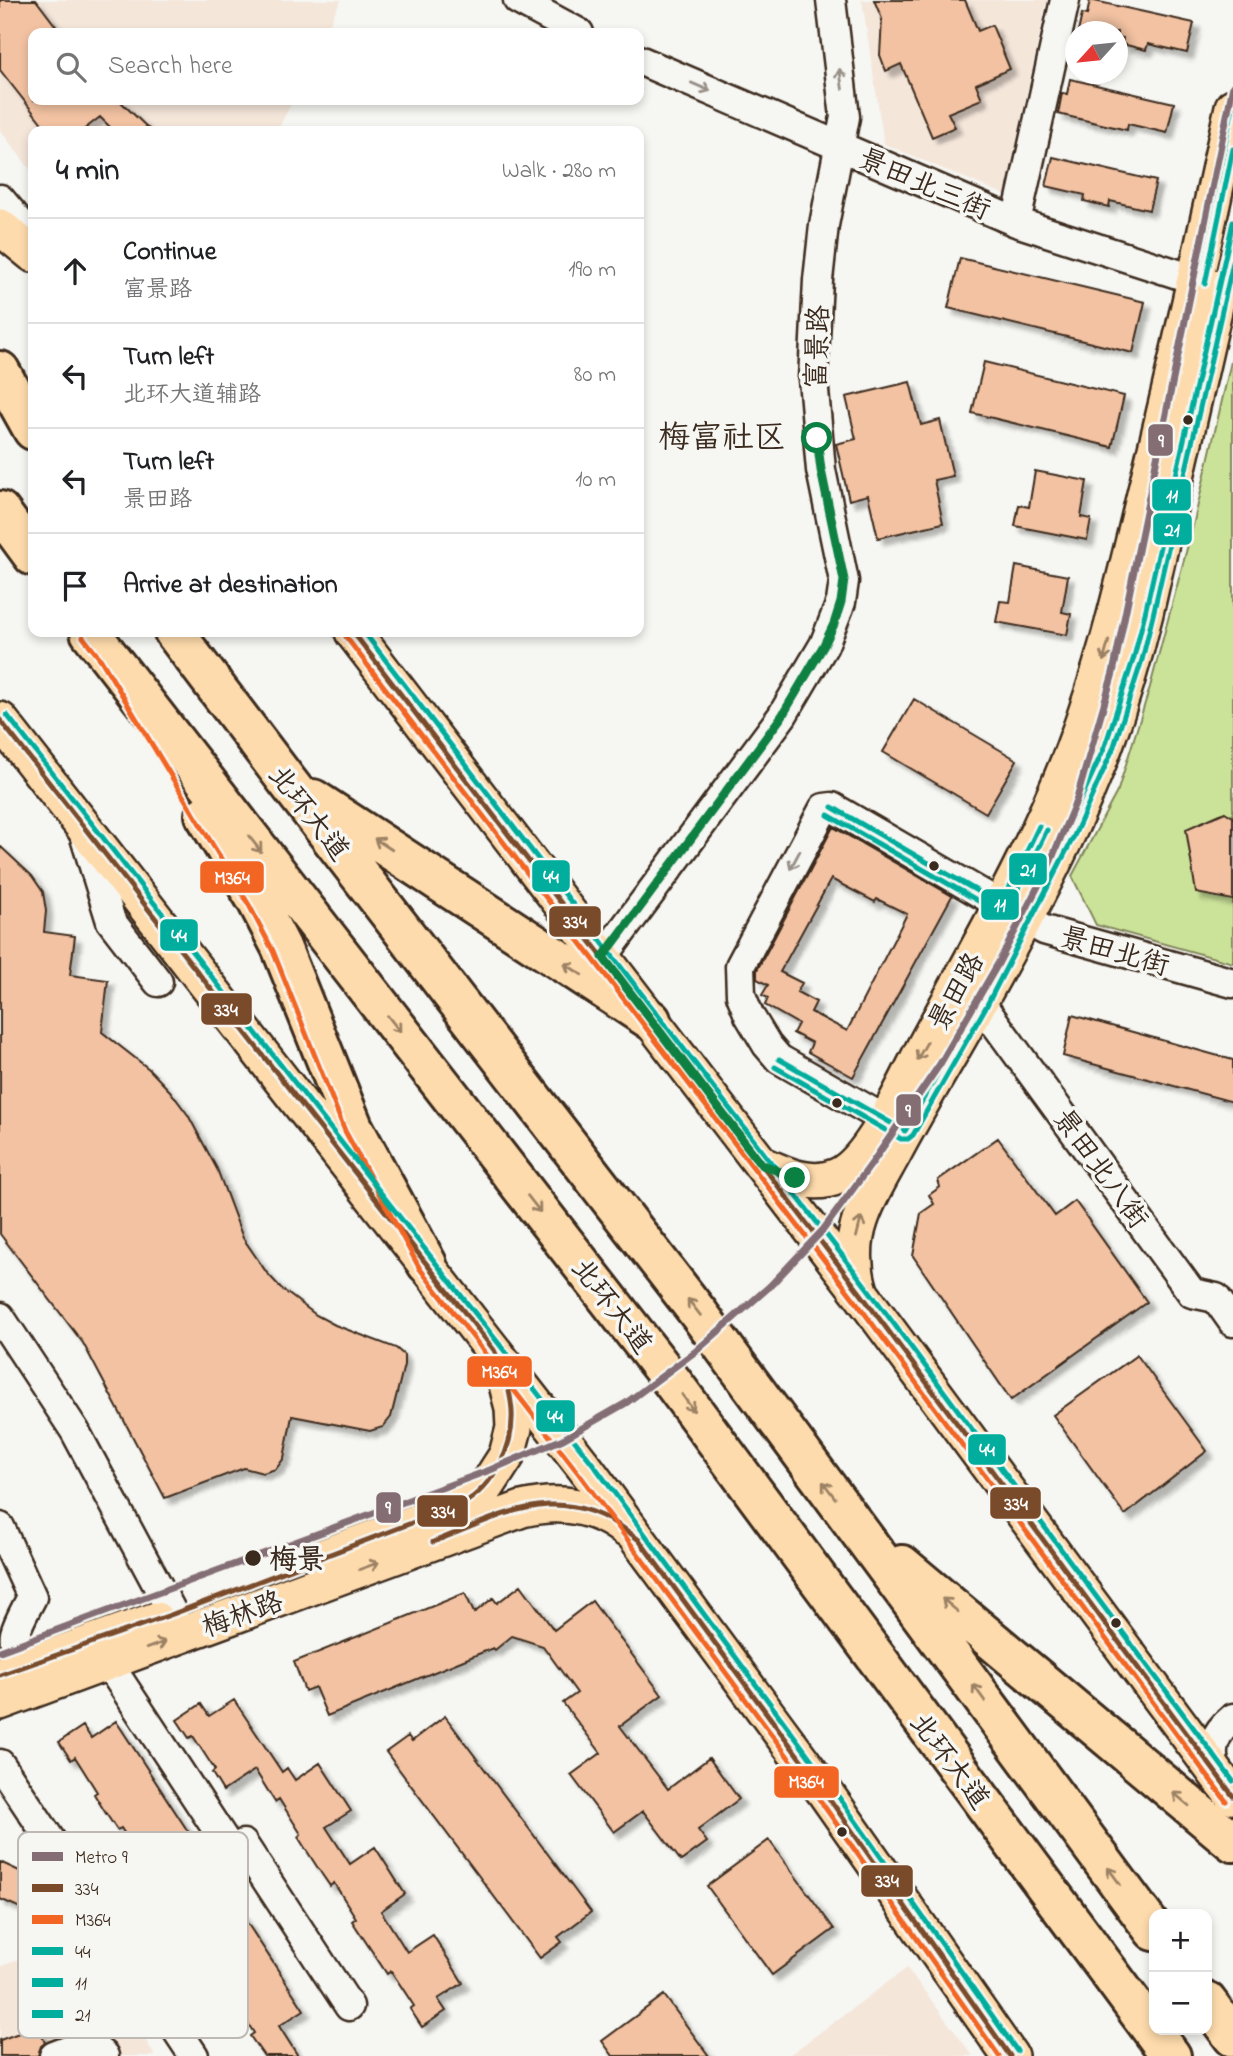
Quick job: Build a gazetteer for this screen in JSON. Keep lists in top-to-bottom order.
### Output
{
  "streets": {
    "highway": ["北环大道"],
    "main road": ["景田路", "梅林路"],
    "street": [
      "景田北三街",
      "富景路",
      "景田北街",
      "景田北八街"
    ]
  },
  "crossings": [
    ["景田北三街", "富景路"],
    ["景田北三街", "景田路"],
    ["景田北街", "景田路"],
    ["景田路", "景田北八街"]
  ],
  "one_way": ["梅林路"],
  "districts": ["梅富社区"],
  "places": ["梅景"],
  "lines": [
    "metro line 9",
    "transit line 11",
    "transit line 21",
    "transit line 334",
    "transit line M364",
    "transit line 44"
  ],
  "legend": [
    "Metro 9",
    "334",
    "M364",
    "44",
    "11",
    "21"
  ],
  "north": "bottom left",
  "page": {
    "search": "Search here",
    "heading": ["4 min", "Walk · 280 m"],
    "list": [
      ["Continue", "富景路", "190 m"],
      ["Turn left", "北环大道辅路", "80 m"],
      ["Turn left", "景田路", "10 m"],
      "Arrive at destination"
    ],
    "map_buttons": ["+", "−"]
  }
}
